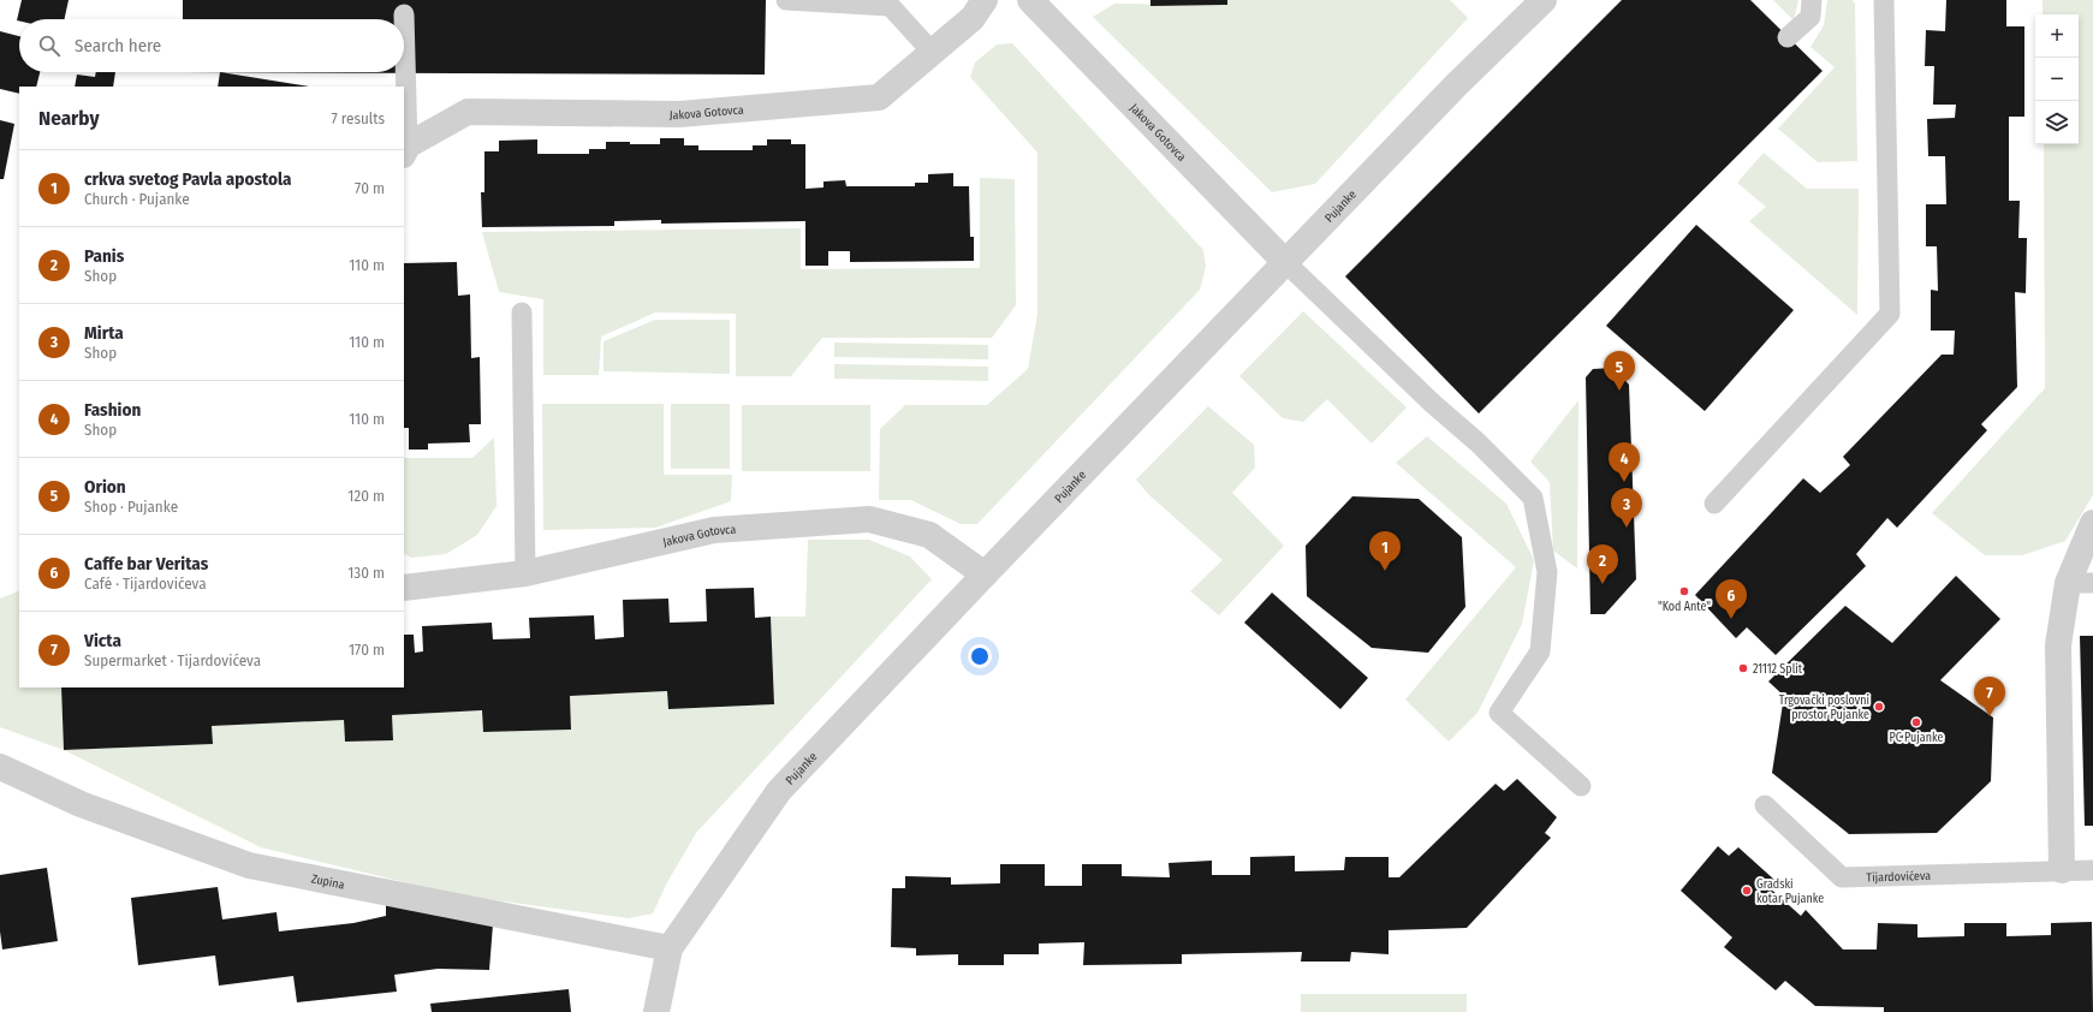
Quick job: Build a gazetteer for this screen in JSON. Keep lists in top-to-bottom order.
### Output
{
  "streets": {
    "street": ["Jakova Gotovca", "Pujanke", "Zupina"],
    "lane": ["Tijardovićeva"]
  },
  "crossings": [
    ["Jakova Gotovca", "Pujanke"],
    ["Pujanke", "Zupina"]
  ],
  "places": [
    "\"Kod Ante\"",
    "21112 Split",
    "Trgovački poslovni prostor Pujanke",
    "PC Pujanke",
    "Gradski kotar Pujanke"
  ],
  "page": {
    "map_buttons": ["+", "−"],
    "search": "Search here",
    "heading": ["Nearby", "7 results"],
    "list": [
      {
        "mark": "1",
        "name": "crkva svetog Pavla apostola",
        "note": "Church · Pujanke",
        "value": "70 m"
      },
      {
        "mark": "2",
        "name": "Panis",
        "note": "Shop",
        "value": "110 m"
      },
      {
        "mark": "3",
        "name": "Mirta",
        "note": "Shop",
        "value": "110 m"
      },
      {
        "mark": "4",
        "name": "Fashion",
        "note": "Shop",
        "value": "110 m"
      },
      {
        "mark": "5",
        "name": "Orion",
        "note": "Shop · Pujanke",
        "value": "120 m"
      },
      {
        "mark": "6",
        "name": "Caffe bar Veritas",
        "note": "Café · Tijardovićeva",
        "value": "130 m"
      },
      {
        "mark": "7",
        "name": "Victa",
        "note": "Supermarket · Tijardovićeva",
        "value": "170 m"
      }
    ],
    "pins": [
      "5",
      "4",
      "3",
      "1",
      "2",
      "6",
      "7"
    ]
  }
}
